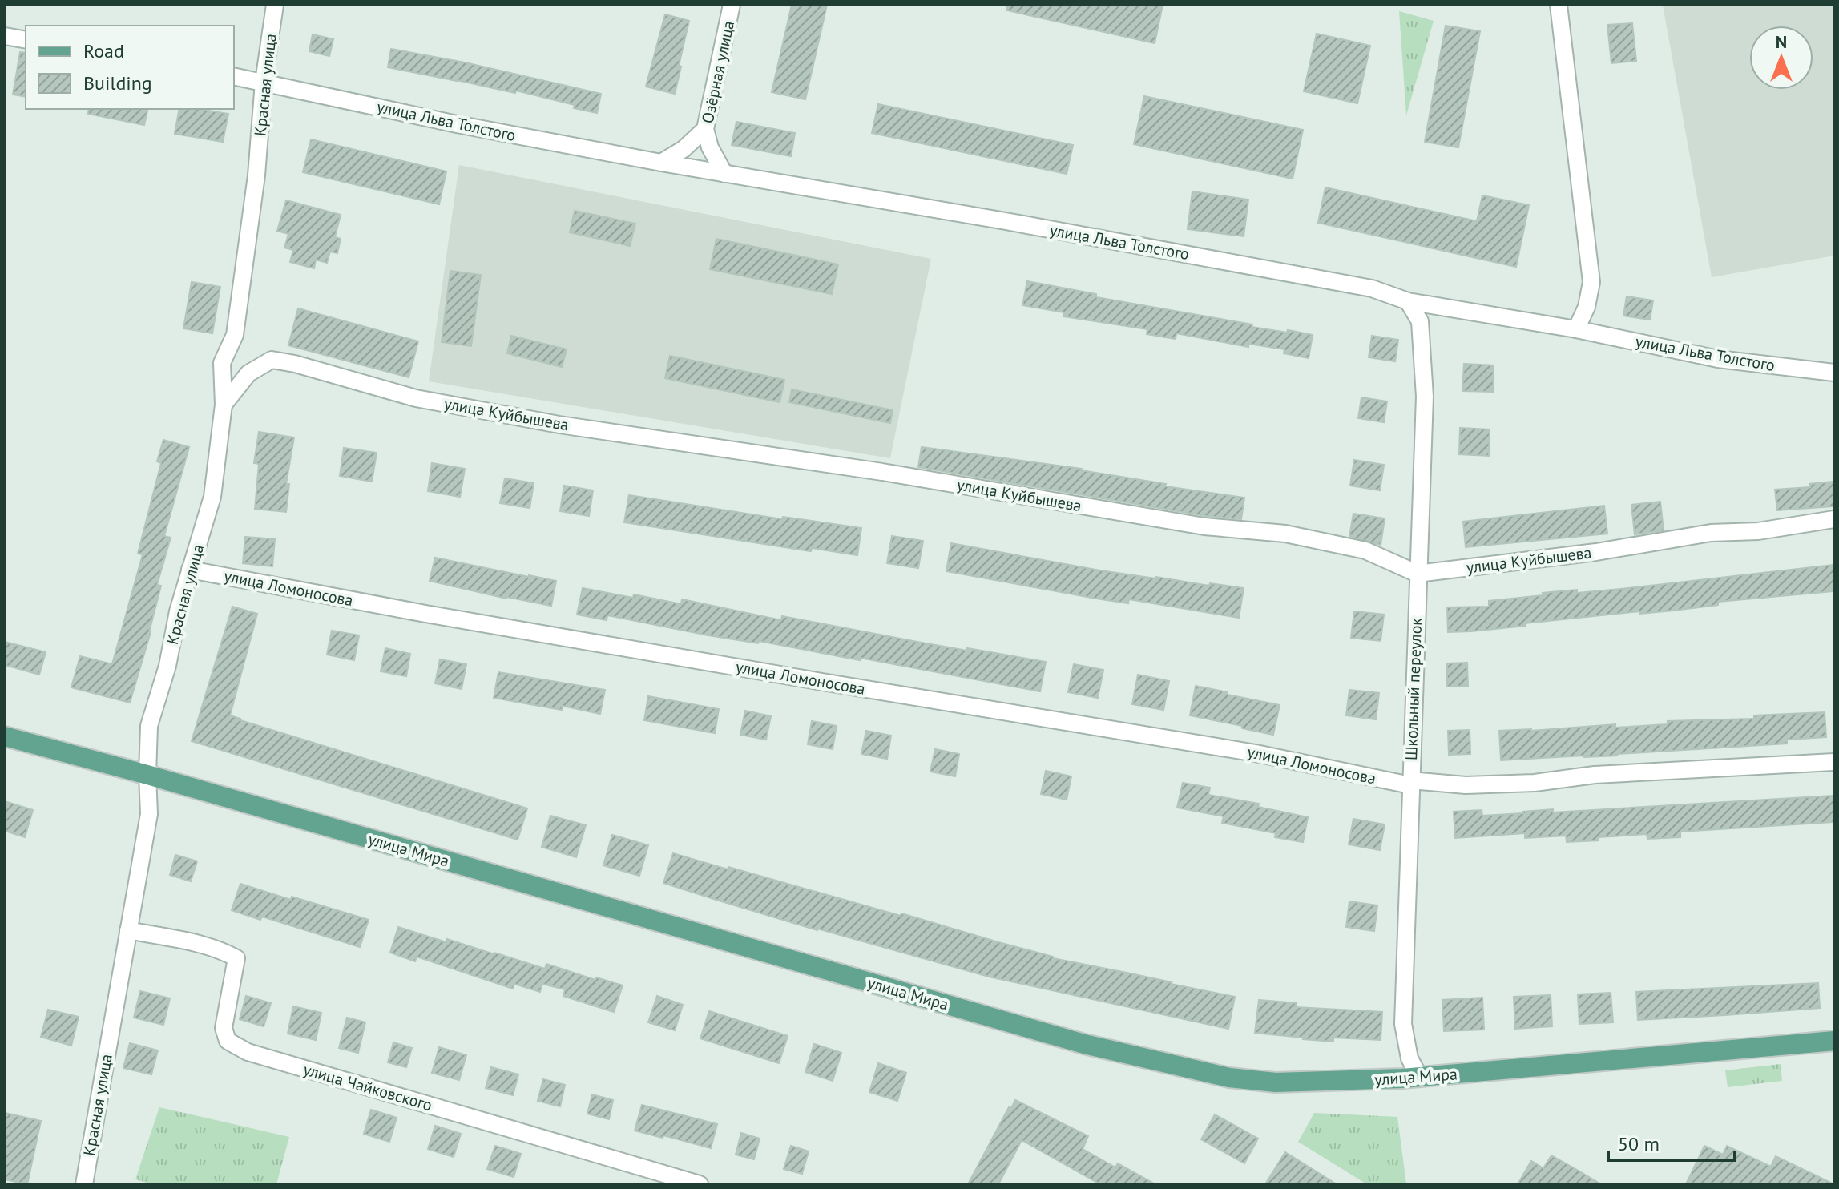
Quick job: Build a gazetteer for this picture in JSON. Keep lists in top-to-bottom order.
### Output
{
  "streets": {
    "main road": ["улица Мира"],
    "street": [
      "Озёрная улица",
      "Красная улица",
      "улица Льва Толстого",
      "улица Куйбышева",
      "улица Ломоносова",
      "Школьный переулок",
      "улица Чайковского"
    ]
  },
  "crossings": [
    ["Озёрная улица", "улица Льва Толстого"],
    ["Красная улица", "улица Льва Толстого"],
    ["Красная улица", "улица Куйбышева"],
    ["Красная улица", "улица Ломоносова"],
    ["Красная улица", "улица Мира"],
    ["Красная улица", "улица Чайковского"],
    ["улица Льва Толстого", "Школьный переулок"],
    ["улица Куйбышева", "Школьный переулок"],
    ["улица Ломоносова", "Школьный переулок"],
    ["Школьный переулок", "улица Мира"]
  ],
  "legend": ["Road", "Building"],
  "scale_bar": "50 m",
  "north": "top"
}
